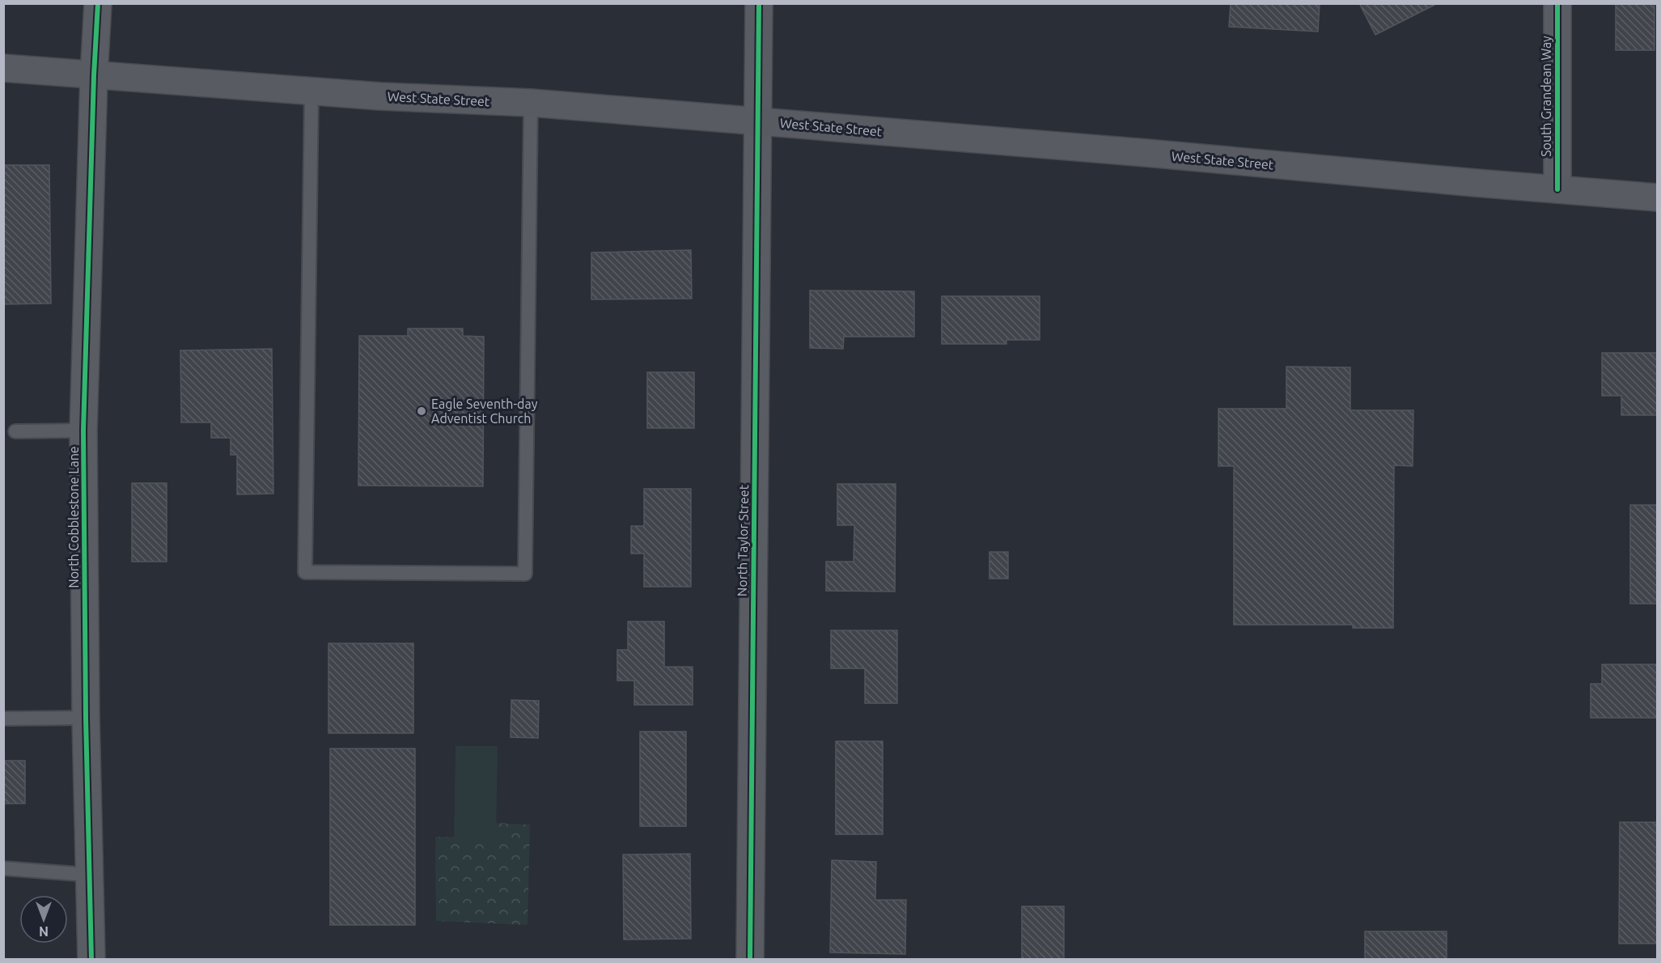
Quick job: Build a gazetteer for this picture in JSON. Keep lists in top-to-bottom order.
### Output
{
  "streets": {
    "main road": ["West State Street"],
    "street": ["South Grandean Way", "North Cobblestone Lane", "North Taylor Street"]
  },
  "crossings": [
    ["South Grandean Way", "West State Street"],
    ["West State Street", "North Cobblestone Lane"],
    ["West State Street", "North Taylor Street"]
  ],
  "places": ["Eagle Seventh-day Adventist Church"],
  "north": "bottom"
}
